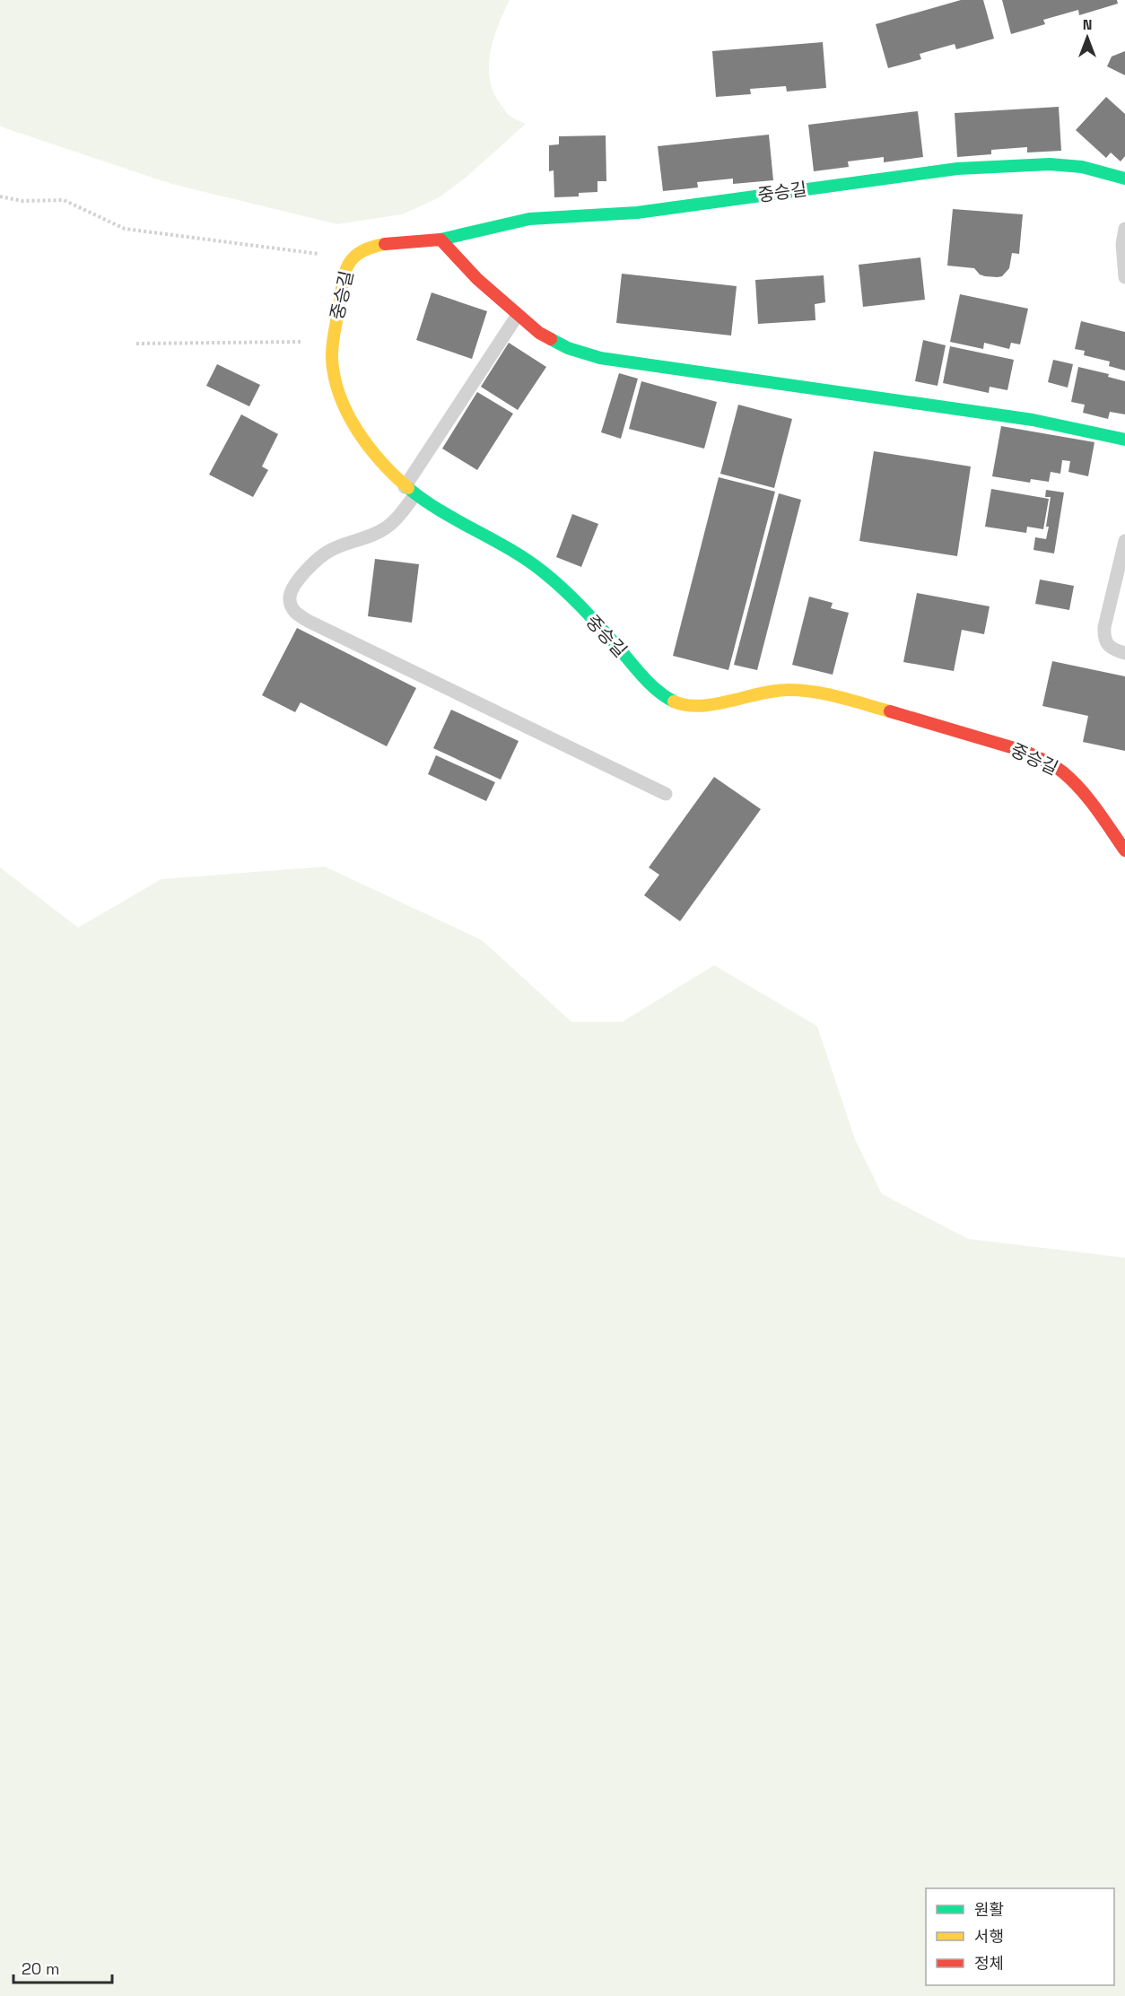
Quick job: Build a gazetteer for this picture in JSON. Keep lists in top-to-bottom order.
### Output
{
  "streets": {
    "street": ["중승길"]
  },
  "legend": ["원활", "서행", "정체"],
  "scale_bar": "20 m",
  "north": "top"
}
